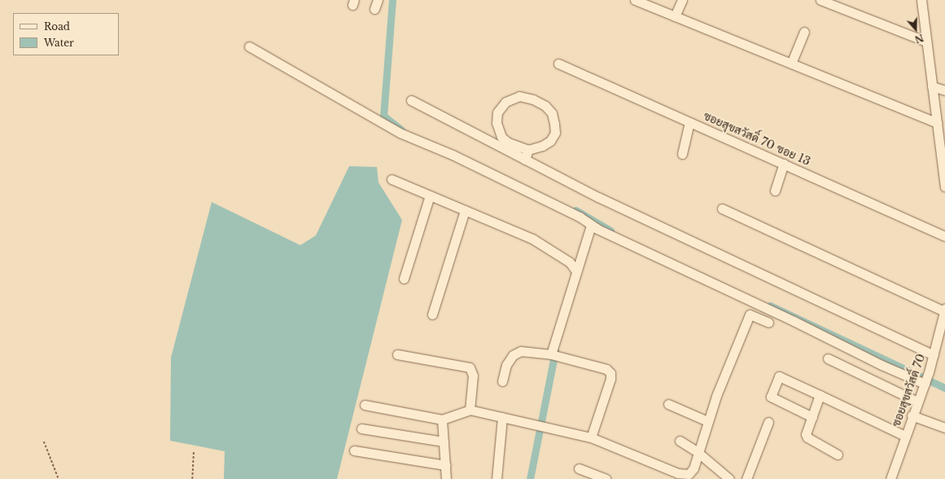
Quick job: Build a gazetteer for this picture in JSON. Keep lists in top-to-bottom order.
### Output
{
  "streets": {
    "street": ["ซอยสุขสวัสดิ์ 70 ซอย 13", "ซอยสุขสวัสดิ์ 70"]
  },
  "legend": ["Road", "Water"],
  "north": "bottom"
}
